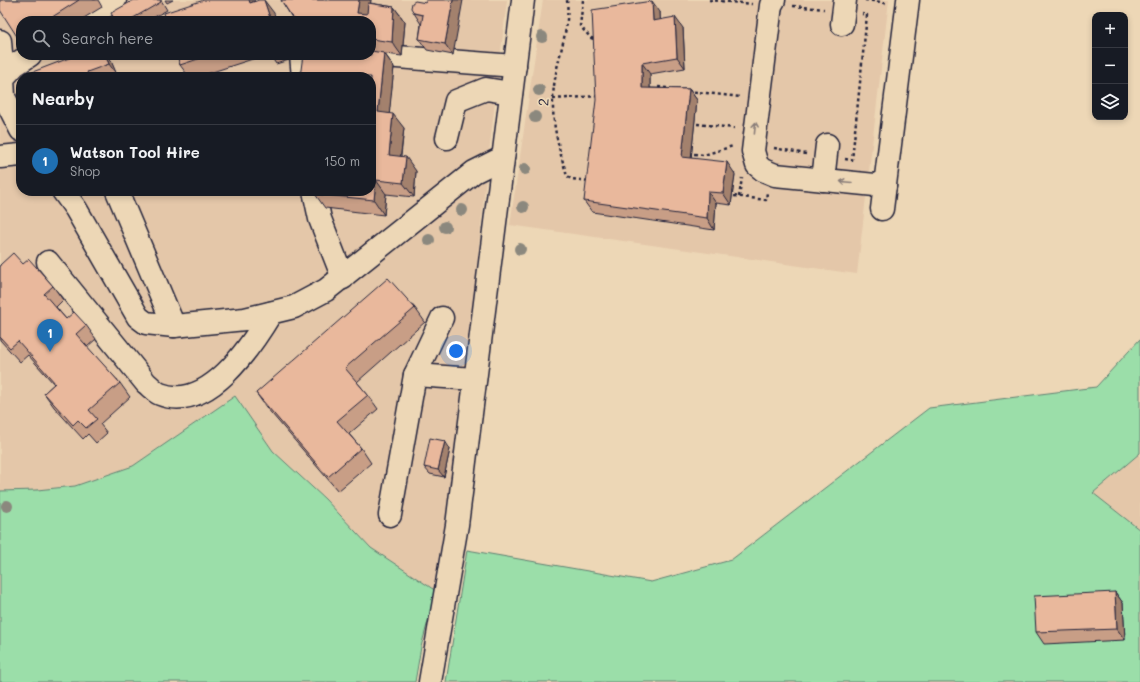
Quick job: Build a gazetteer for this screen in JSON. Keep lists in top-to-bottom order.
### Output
{
  "streets": {
    "path": ["2"]
  },
  "page": {
    "map_buttons": ["+", "−"],
    "search": "Search here",
    "heading": "Nearby",
    "list": [
      {
        "mark": "1",
        "name": "Watson Tool Hire",
        "note": "Shop",
        "value": "150 m"
      }
    ],
    "pins": "1"
  }
}
